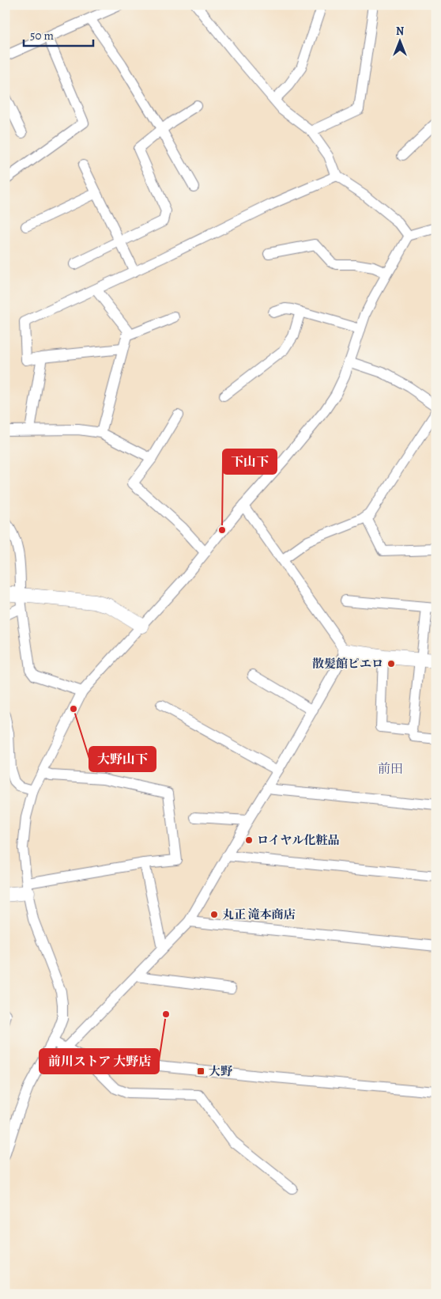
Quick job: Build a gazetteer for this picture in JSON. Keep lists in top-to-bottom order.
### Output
{
  "districts": ["前田"],
  "places": {
    "other": [
      "下山下",
      "散髪館ピエロ",
      "大野山下",
      "ロイヤル化粧品",
      "丸正 滝本商店",
      "前川ストア 大野店"
    ],
    "transit": ["大野"]
  },
  "scale_bar": "50 m",
  "north": "top"
}
